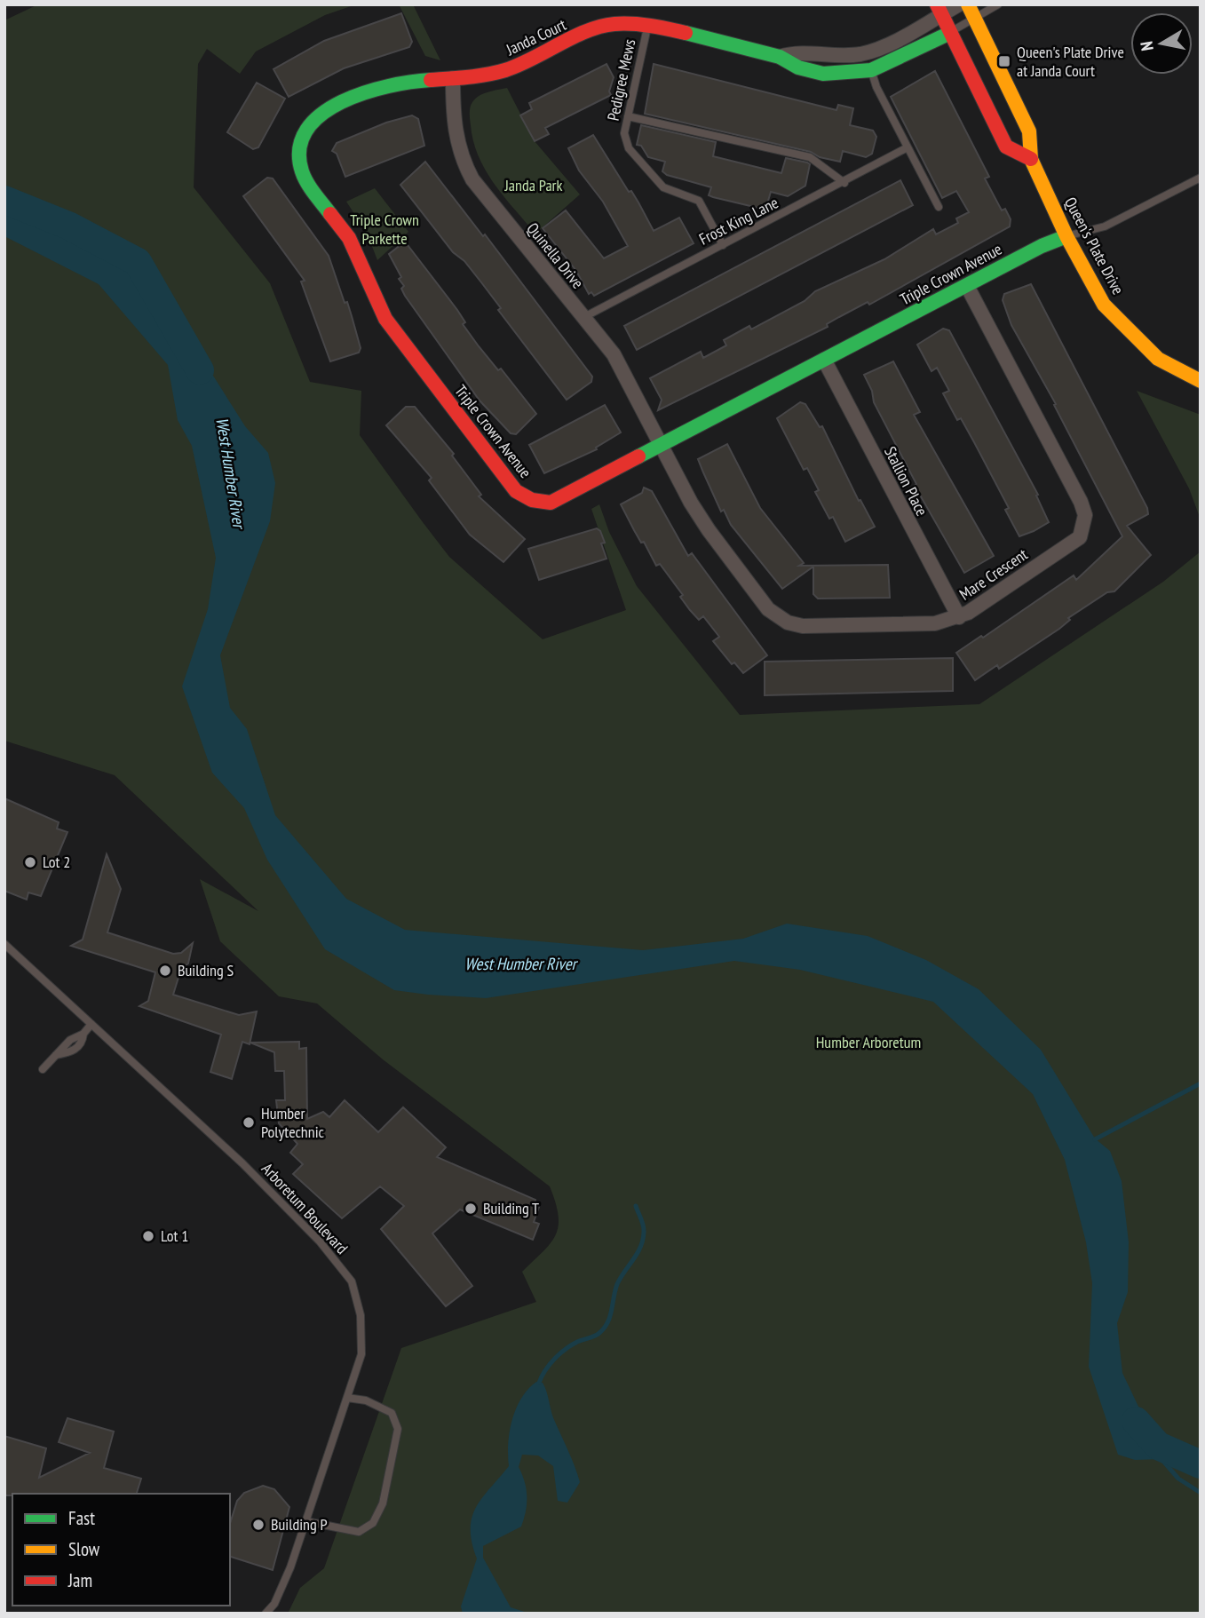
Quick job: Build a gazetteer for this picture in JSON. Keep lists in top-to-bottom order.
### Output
{
  "streets": {
    "street": [
      "Janda Court",
      "Queen's Plate Drive",
      "Quinella Drive",
      "Triple Crown Avenue",
      "Stallion Place",
      "Mare Crescent"
    ],
    "lane": ["Pedigree Mews", "Frost King Lane", "Arboretum Boulevard"]
  },
  "crossings": [
    ["Janda Court", "Pedigree Mews"],
    ["Janda Court", "Quinella Drive"],
    ["Janda Court", "Triple Crown Avenue"],
    ["Pedigree Mews", "Frost King Lane"],
    ["Frost King Lane", "Quinella Drive"],
    ["Queen's Plate Drive", "Triple Crown Avenue"],
    ["Quinella Drive", "Triple Crown Avenue"],
    ["Quinella Drive", "Mare Crescent"],
    ["Triple Crown Avenue", "Stallion Place"],
    ["Triple Crown Avenue", "Mare Crescent"],
    ["Stallion Place", "Mare Crescent"]
  ],
  "water": ["West Humber River"],
  "parks": ["Janda Park", "Triple Crown Parkette", "Humber Arboretum"],
  "places": {
    "transit": ["Queen's Plate Drive at Janda Court"],
    "other": [
      "Lot 2",
      "Building S",
      "Humber Polytechnic",
      "Building T",
      "Lot 1",
      "Building P"
    ]
  },
  "legend": ["Fast", "Slow", "Jam"],
  "north": "left"
}
